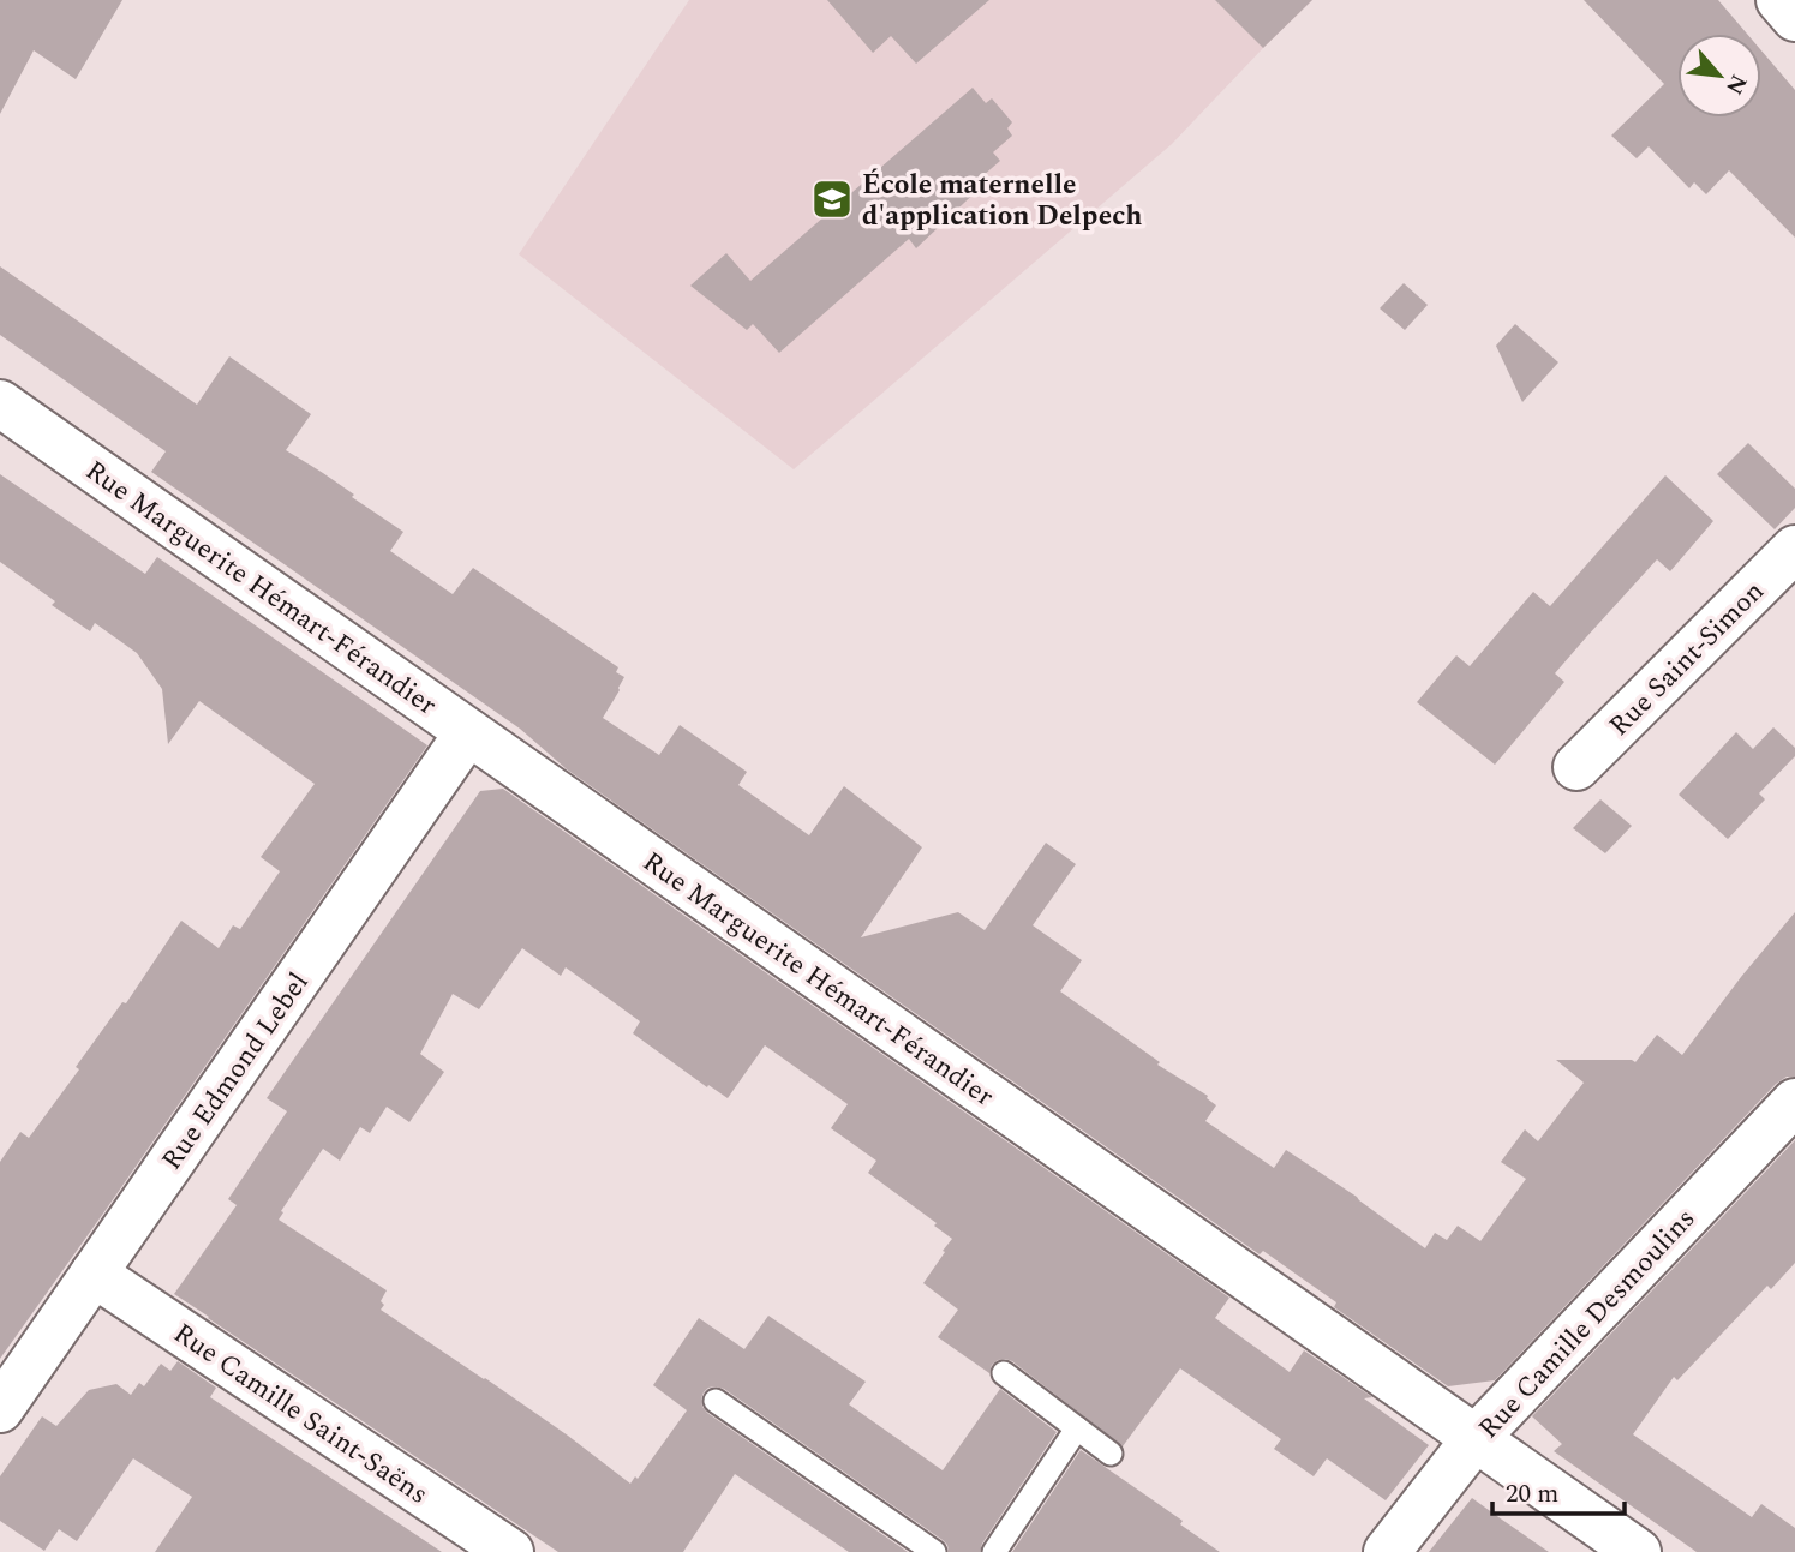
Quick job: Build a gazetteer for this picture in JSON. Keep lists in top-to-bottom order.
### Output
{
  "streets": {
    "street": [
      "Rue Marguerite Hémart-Férandier",
      "Rue Saint-Simon",
      "Rue Edmond Lebel",
      "Rue Camille Desmoulins",
      "Rue Camille Saint-Saëns"
    ]
  },
  "crossings": [
    ["Rue Marguerite Hémart-Férandier", "Rue Edmond Lebel"],
    ["Rue Marguerite Hémart-Férandier", "Rue Camille Desmoulins"],
    ["Rue Edmond Lebel", "Rue Camille Saint-Saëns"]
  ],
  "places": {
    "school or university": ["École maternelle d'application Delpech"]
  },
  "scale_bar": "20 m",
  "north": "bottom right"
}
